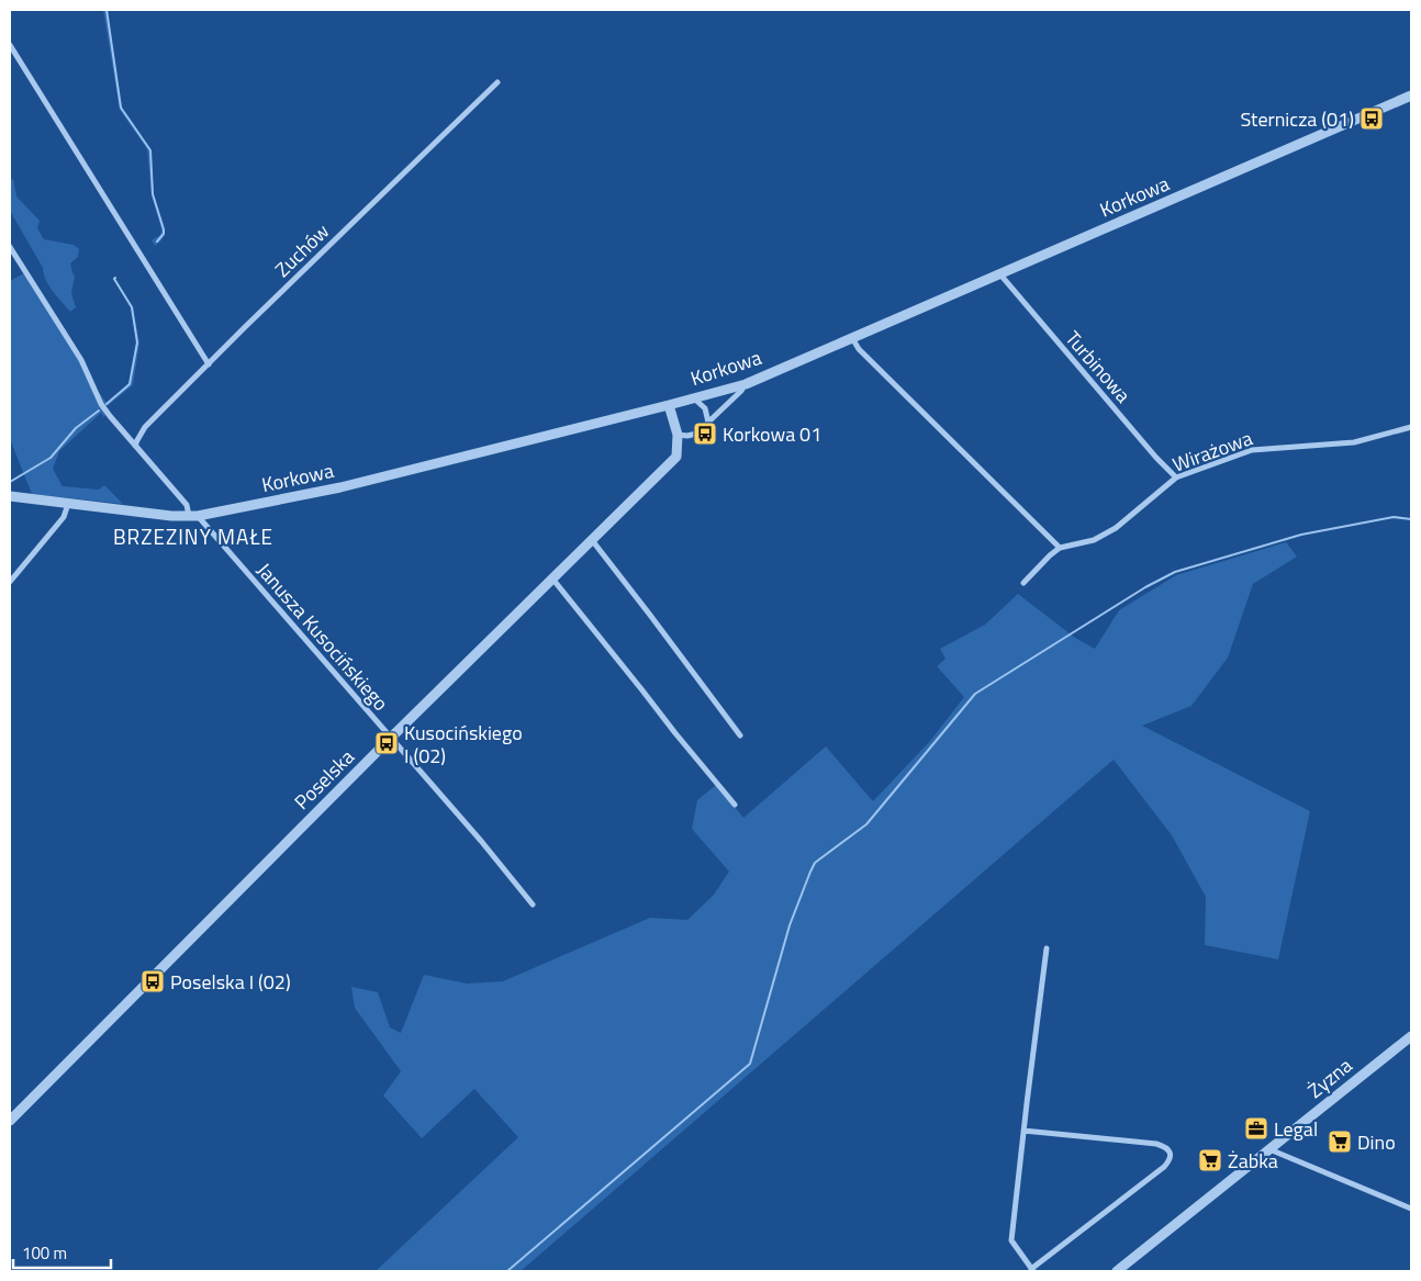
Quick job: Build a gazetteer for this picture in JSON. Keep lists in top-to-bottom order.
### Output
{
  "streets": {
    "street": [
      "Korkowa",
      "Zuchów",
      "Turbinowa",
      "Wirażowa",
      "Janusza Kusocińskiego",
      "Poselska",
      "Żyzna"
    ]
  },
  "crossings": [
    ["Korkowa", "Turbinowa"],
    ["Korkowa", "Janusza Kusocińskiego"],
    ["Korkowa", "Poselska"],
    ["Zuchów", "Janusza Kusocińskiego"],
    ["Turbinowa", "Wirażowa"],
    ["Janusza Kusocińskiego", "Poselska"]
  ],
  "districts": ["BRZEZINY MAŁE"],
  "places": {
    "bus stop": [
      "Sternicza (01)",
      "Korkowa 01",
      "Kusocińskiego I (02)",
      "Poselska I (02)"
    ],
    "office": ["Legal"],
    "supermarket": ["Dino", "Żabka"]
  },
  "scale_bar": "100 m"
}
